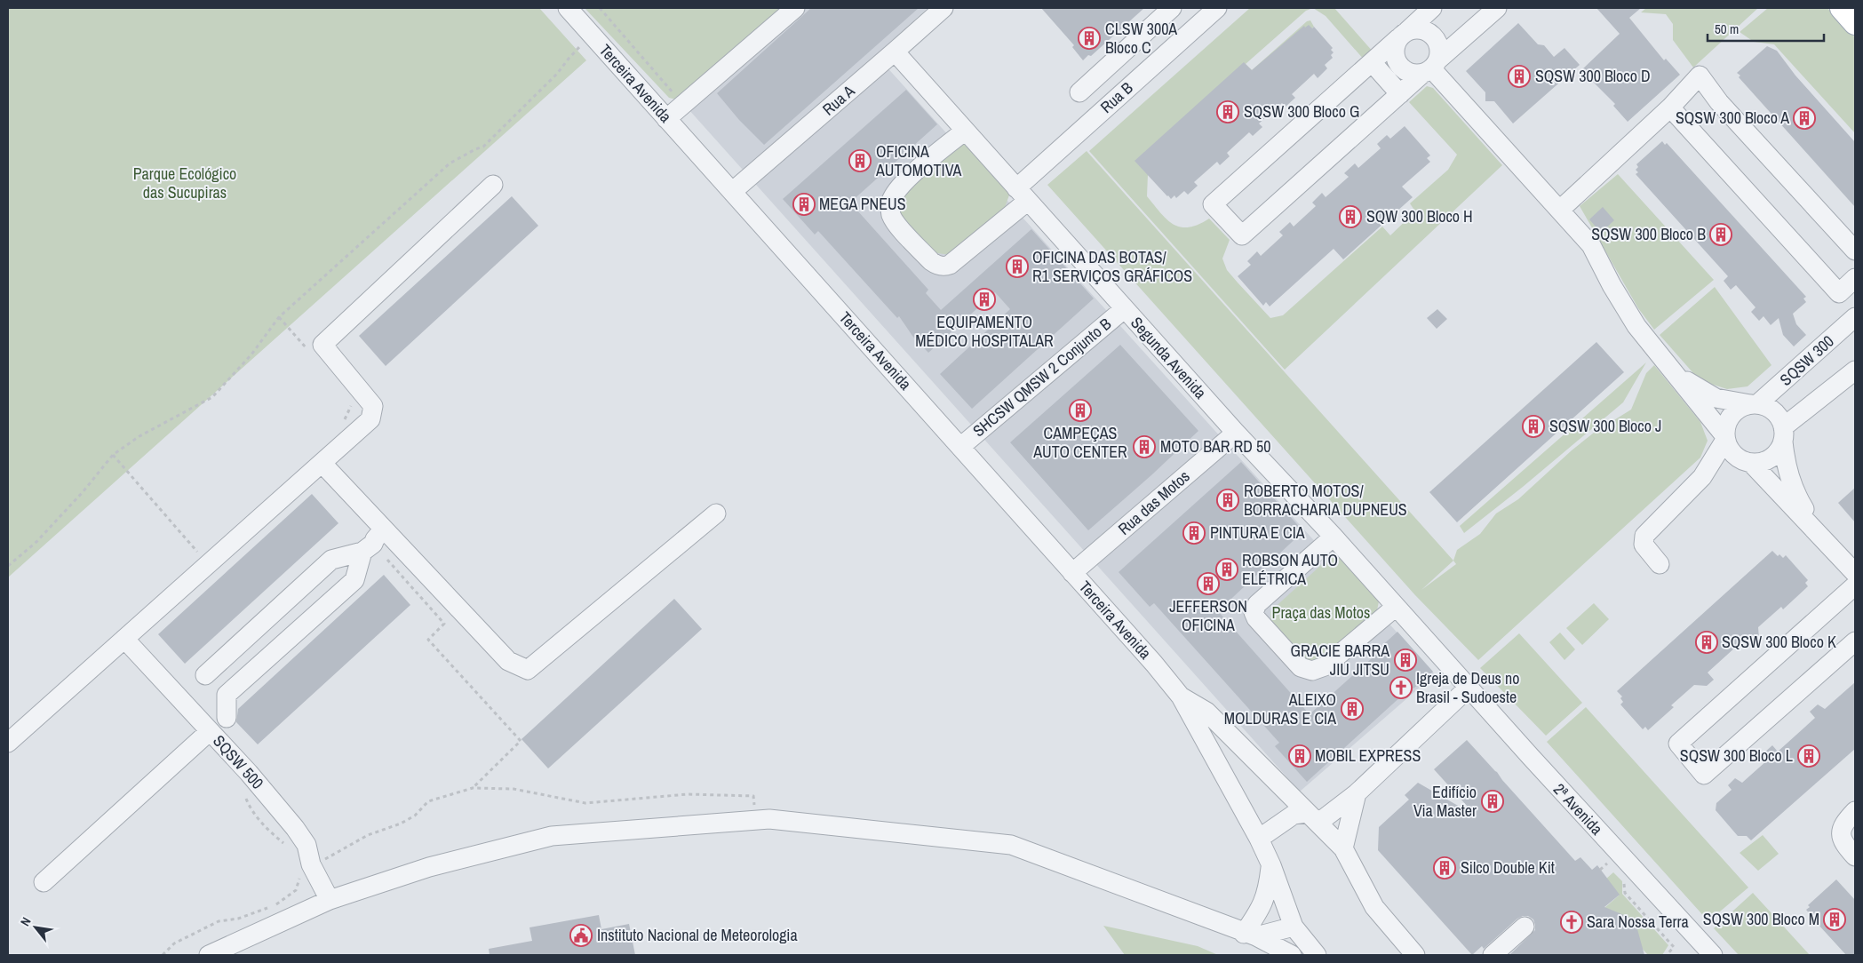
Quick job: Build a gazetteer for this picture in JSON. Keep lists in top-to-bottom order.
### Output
{
  "streets": {
    "street": [
      "Terceira Avenida",
      "Rua B",
      "Rua A",
      "Segunda Avenida",
      "SQSW 300",
      "SHCSW QMSW 2 Conjunto B",
      "Rua das Motos",
      "SQSW 500",
      "2ª Avenida"
    ]
  },
  "crossings": [
    ["Terceira Avenida", "Rua A"],
    ["Terceira Avenida", "SHCSW QMSW 2 Conjunto B"],
    ["Terceira Avenida", "Rua das Motos"],
    ["Rua B", "Segunda Avenida"],
    ["Rua A", "Segunda Avenida"],
    ["Segunda Avenida", "SHCSW QMSW 2 Conjunto B"],
    ["Segunda Avenida", "Rua das Motos"],
    ["Segunda Avenida", "2ª Avenida"]
  ],
  "parks": ["Parque Ecológico das Sucupiras", "Praça das Motos"],
  "places": {
    "building": [
      "CLSW 300A Bloco C",
      "SQSW 300 Bloco D",
      "SQSW 300 Bloco G",
      "SQSW 300 Bloco A",
      "OFICINA AUTOMOTIVA",
      "MEGA PNEUS",
      "SQW 300 Bloco H",
      "SQSW 300 Bloco B",
      "OFICINA DAS BOTAS/ R1 SERVIÇOS GRÁFICOS",
      "EQUIPAMENTO MÉDICO HOSPITALAR",
      "CAMPEÇAS AUTO CENTER",
      "SQSW 300 Bloco J",
      "MOTO BAR RD 50",
      "ROBERTO MOTOS/ BORRACHARIA DUPNEUS",
      "PINTURA E CIA",
      "ROBSON AUTO ELÉTRICA",
      "JEFFERSON OFICINA",
      "SQSW 300 Bloco K",
      "GRACIE BARRA JIU JITSU",
      "ALEIXO MOLDURAS E CIA",
      "MOBIL EXPRESS",
      "SQSW 300 Bloco L",
      "Edifício Via Master",
      "Silco Double Kit",
      "SQSW 300 Bloco M"
    ],
    "church": ["Igreja de Deus no Brasil - Sudoeste", "Sara Nossa Terra"],
    "public building": ["Instituto Nacional de Meteorologia"]
  },
  "scale_bar": "50 m",
  "north": "top left"
}
